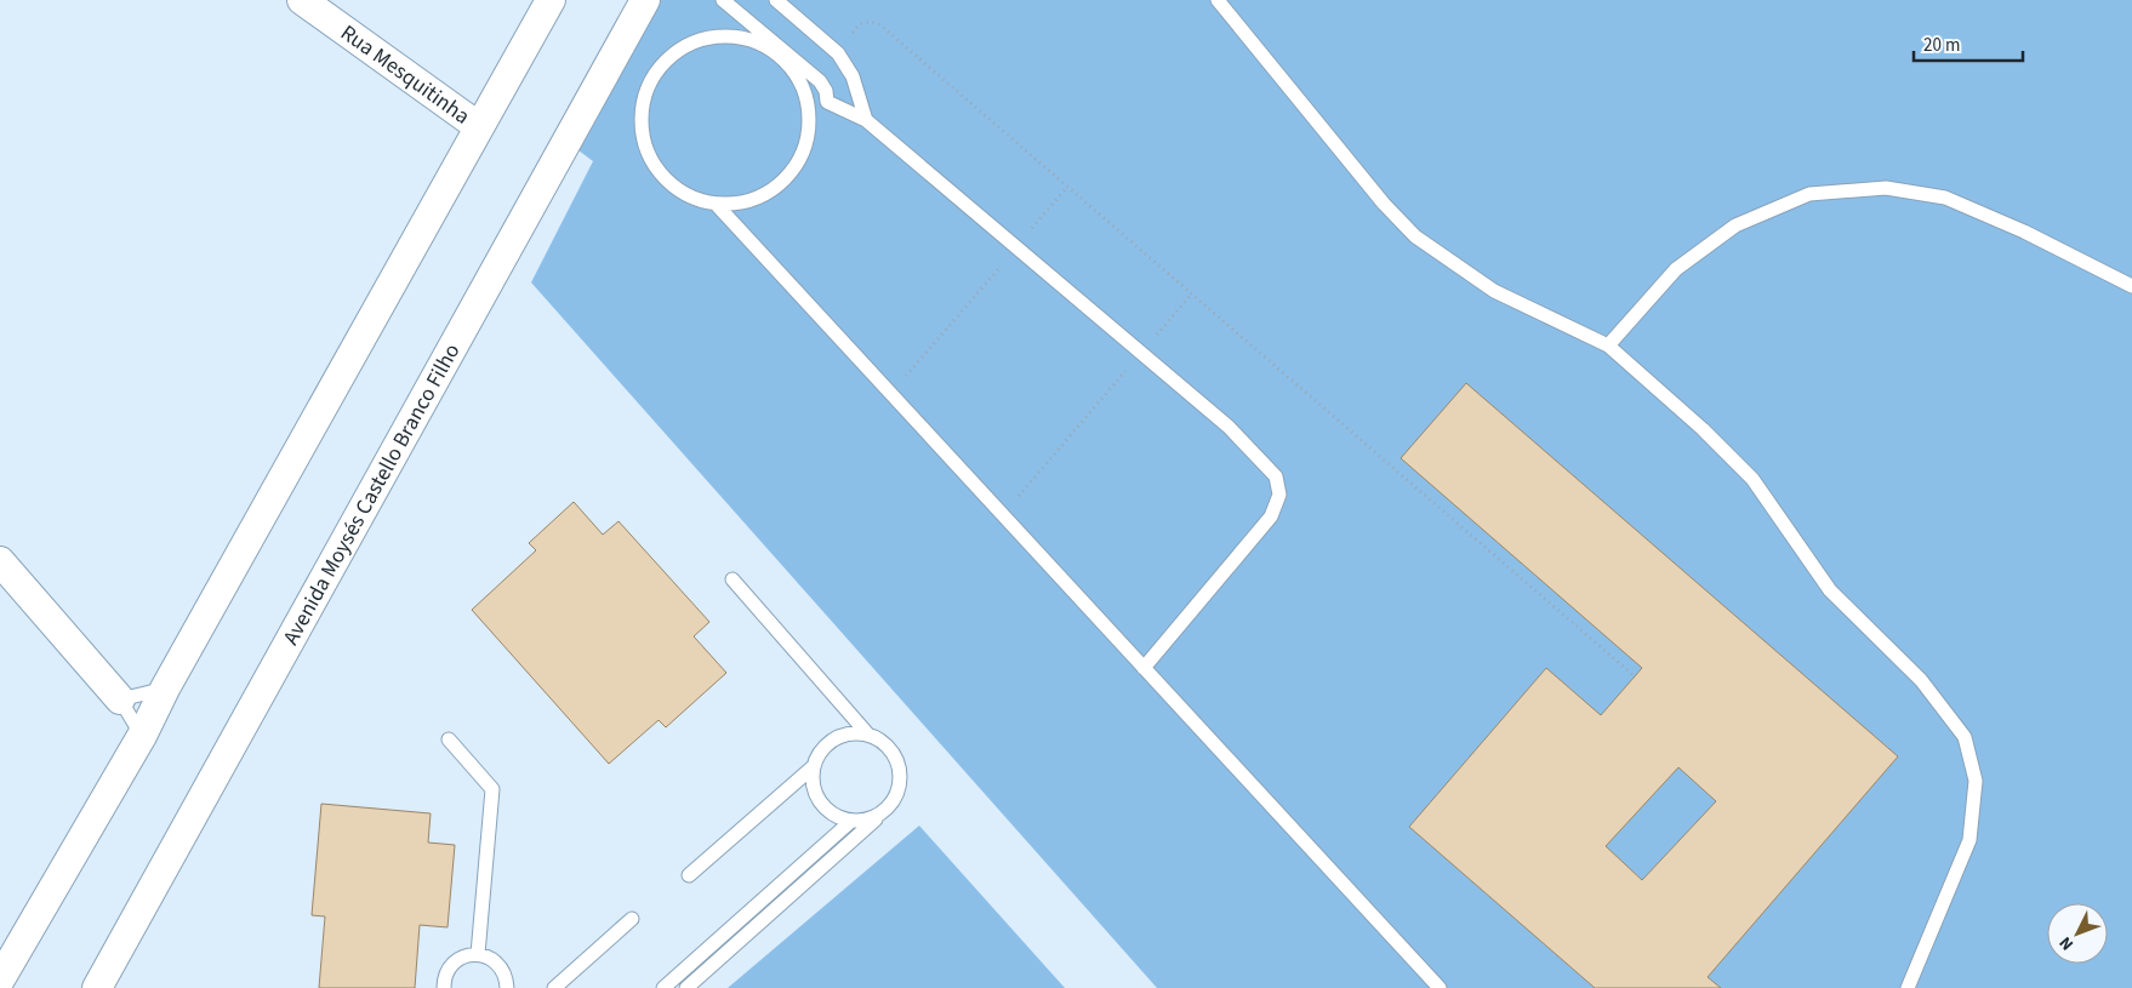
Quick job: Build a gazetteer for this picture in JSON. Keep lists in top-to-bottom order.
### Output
{
  "streets": {
    "street": ["Rua Mesquitinha", "Avenida Moysés Castello Branco Filho"]
  },
  "scale_bar": "20 m",
  "north": "bottom left"
}
